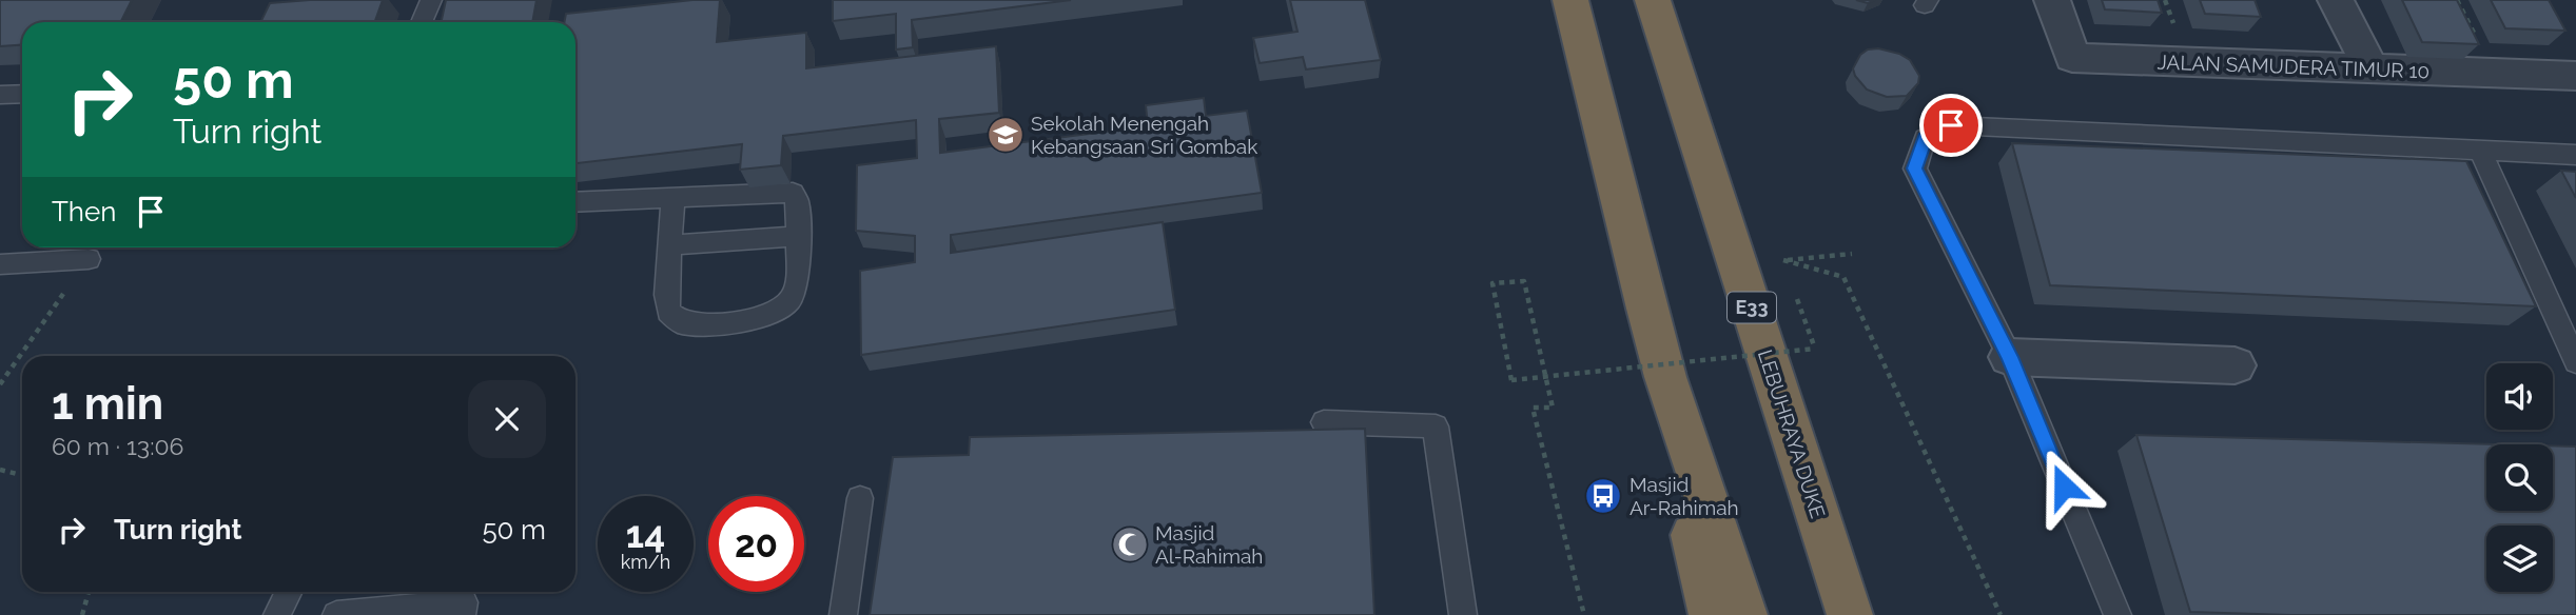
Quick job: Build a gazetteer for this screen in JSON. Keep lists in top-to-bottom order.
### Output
{
  "streets": {
    "highway": ["E33", "LEBUHRAYA DUKE"],
    "street": ["JALAN SAMUDERA TIMUR 10"]
  },
  "places": {
    "school or university": ["Sekolah Menengah Kebangsaan Sri Gombak"],
    "bus stop": ["Masjid Ar-Rahimah"],
    "mosque": ["Masjid Al-Rahimah"]
  },
  "page": {
    "turn": ["50 m", "Turn right"],
    "then": "Then",
    "heading": ["1 min", "60 m · 13:06"],
    "list": [
      {
        "name": "Turn right",
        "value": "50 m"
      }
    ],
    "speed": "14 km/h",
    "limit": "20"
  }
}
